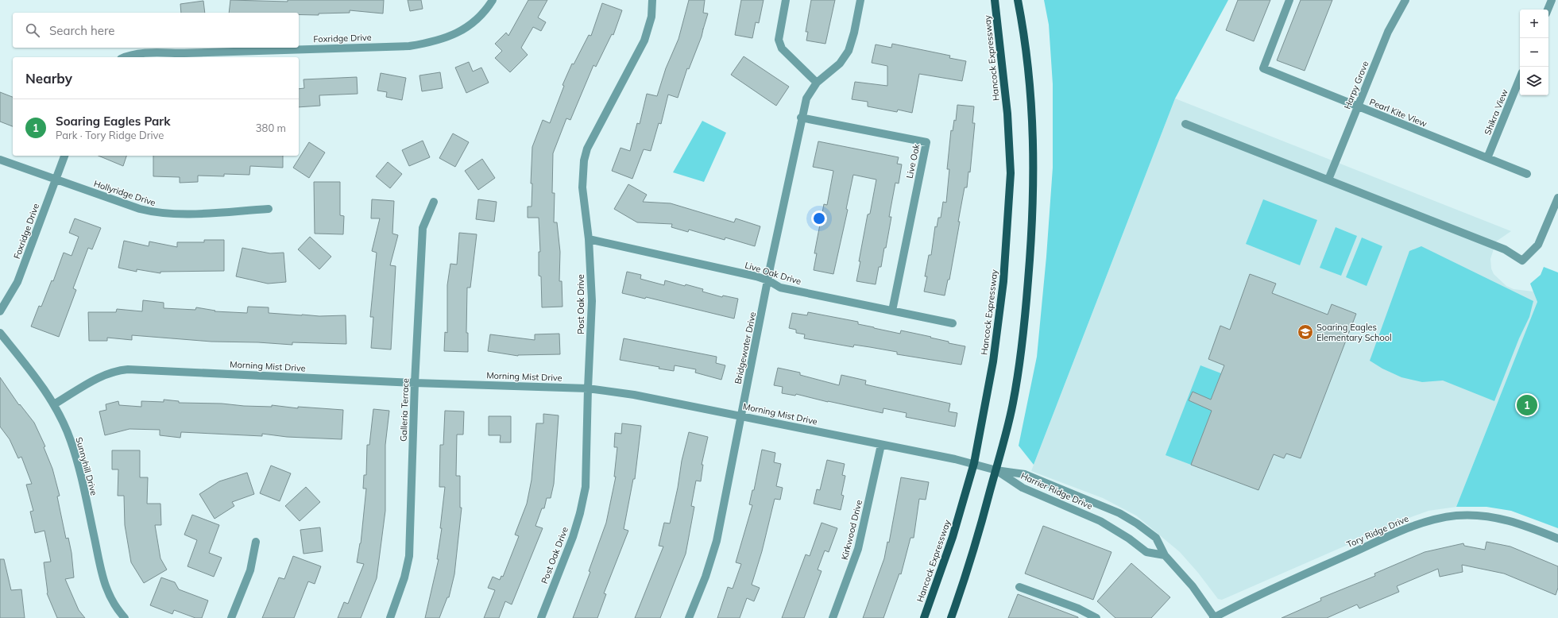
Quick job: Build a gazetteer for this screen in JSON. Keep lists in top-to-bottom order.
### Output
{
  "streets": {
    "main road": ["Hancock Expressway"],
    "street": [
      "Foxridge Drive",
      "Harpy Grove",
      "Shikra View",
      "Pearl Kite View",
      "Live Oak",
      "Hollyridge Drive",
      "Live Oak Drive",
      "Post Oak Drive",
      "Bridgewater Drive",
      "Morning Mist Drive",
      "Galleria Terrace",
      "Sunnyhill Drive",
      "Harrier Ridge Drive",
      "Kirkwood Drive",
      "Tory Ridge Drive"
    ]
  },
  "crossings": [
    ["Foxridge Drive", "Hollyridge Drive"],
    ["Hancock Expressway", "Morning Mist Drive"],
    ["Harpy Grove", "Pearl Kite View"],
    ["Shikra View", "Pearl Kite View"],
    ["Live Oak", "Live Oak Drive"],
    ["Live Oak", "Bridgewater Drive"],
    ["Live Oak Drive", "Post Oak Drive"],
    ["Live Oak Drive", "Bridgewater Drive"],
    ["Post Oak Drive", "Morning Mist Drive"],
    ["Bridgewater Drive", "Morning Mist Drive"],
    ["Morning Mist Drive", "Galleria Terrace"],
    ["Morning Mist Drive", "Sunnyhill Drive"],
    ["Morning Mist Drive", "Harrier Ridge Drive"],
    ["Morning Mist Drive", "Kirkwood Drive"],
    ["Harrier Ridge Drive", "Tory Ridge Drive"]
  ],
  "places": {
    "school or university": ["Soaring Eagles Elementary School"]
  },
  "page": {
    "map_buttons": ["+", "−"],
    "search": "Search here",
    "heading": "Nearby",
    "list": [
      {
        "mark": "1",
        "name": "Soaring Eagles Park",
        "note": "Park · Tory Ridge Drive",
        "value": "380 m"
      }
    ],
    "pins": "1"
  }
}
